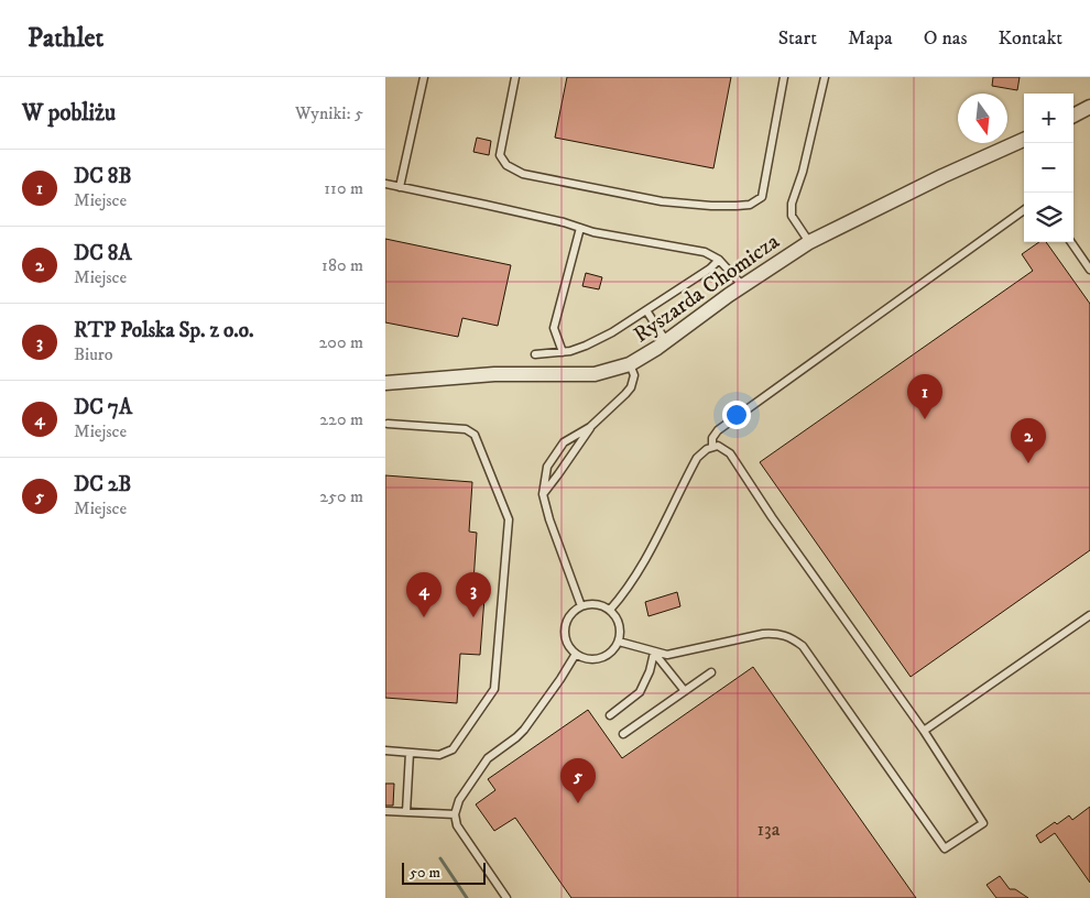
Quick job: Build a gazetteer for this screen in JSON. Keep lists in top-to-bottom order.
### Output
{
  "streets": {
    "street": ["Ryszarda Chomicza"]
  },
  "house_numbers": ["13a"],
  "scale_bar": "50 m",
  "north": "bottom",
  "page": {
    "header": "Pathlet",
    "nav": [
      "Start",
      "Mapa",
      "O nas",
      "Kontakt"
    ],
    "heading": ["W pobliżu", "Wyniki: 5"],
    "map_buttons": ["+", "−"],
    "list": [
      {
        "mark": "1",
        "name": "DC 8B",
        "note": "Miejsce",
        "value": "110 m"
      },
      {
        "mark": "2",
        "name": "DC 8A",
        "note": "Miejsce",
        "value": "180 m"
      },
      {
        "mark": "3",
        "name": "RTP Polska Sp. z o.o.",
        "note": "Biuro",
        "value": "200 m"
      },
      {
        "mark": "4",
        "name": "DC 7A",
        "note": "Miejsce",
        "value": "220 m"
      },
      {
        "mark": "5",
        "name": "DC 2B",
        "note": "Miejsce",
        "value": "250 m"
      }
    ],
    "pins": [
      "1",
      "2",
      "3",
      "4",
      "5"
    ],
    "scale": "50 m"
  }
}
